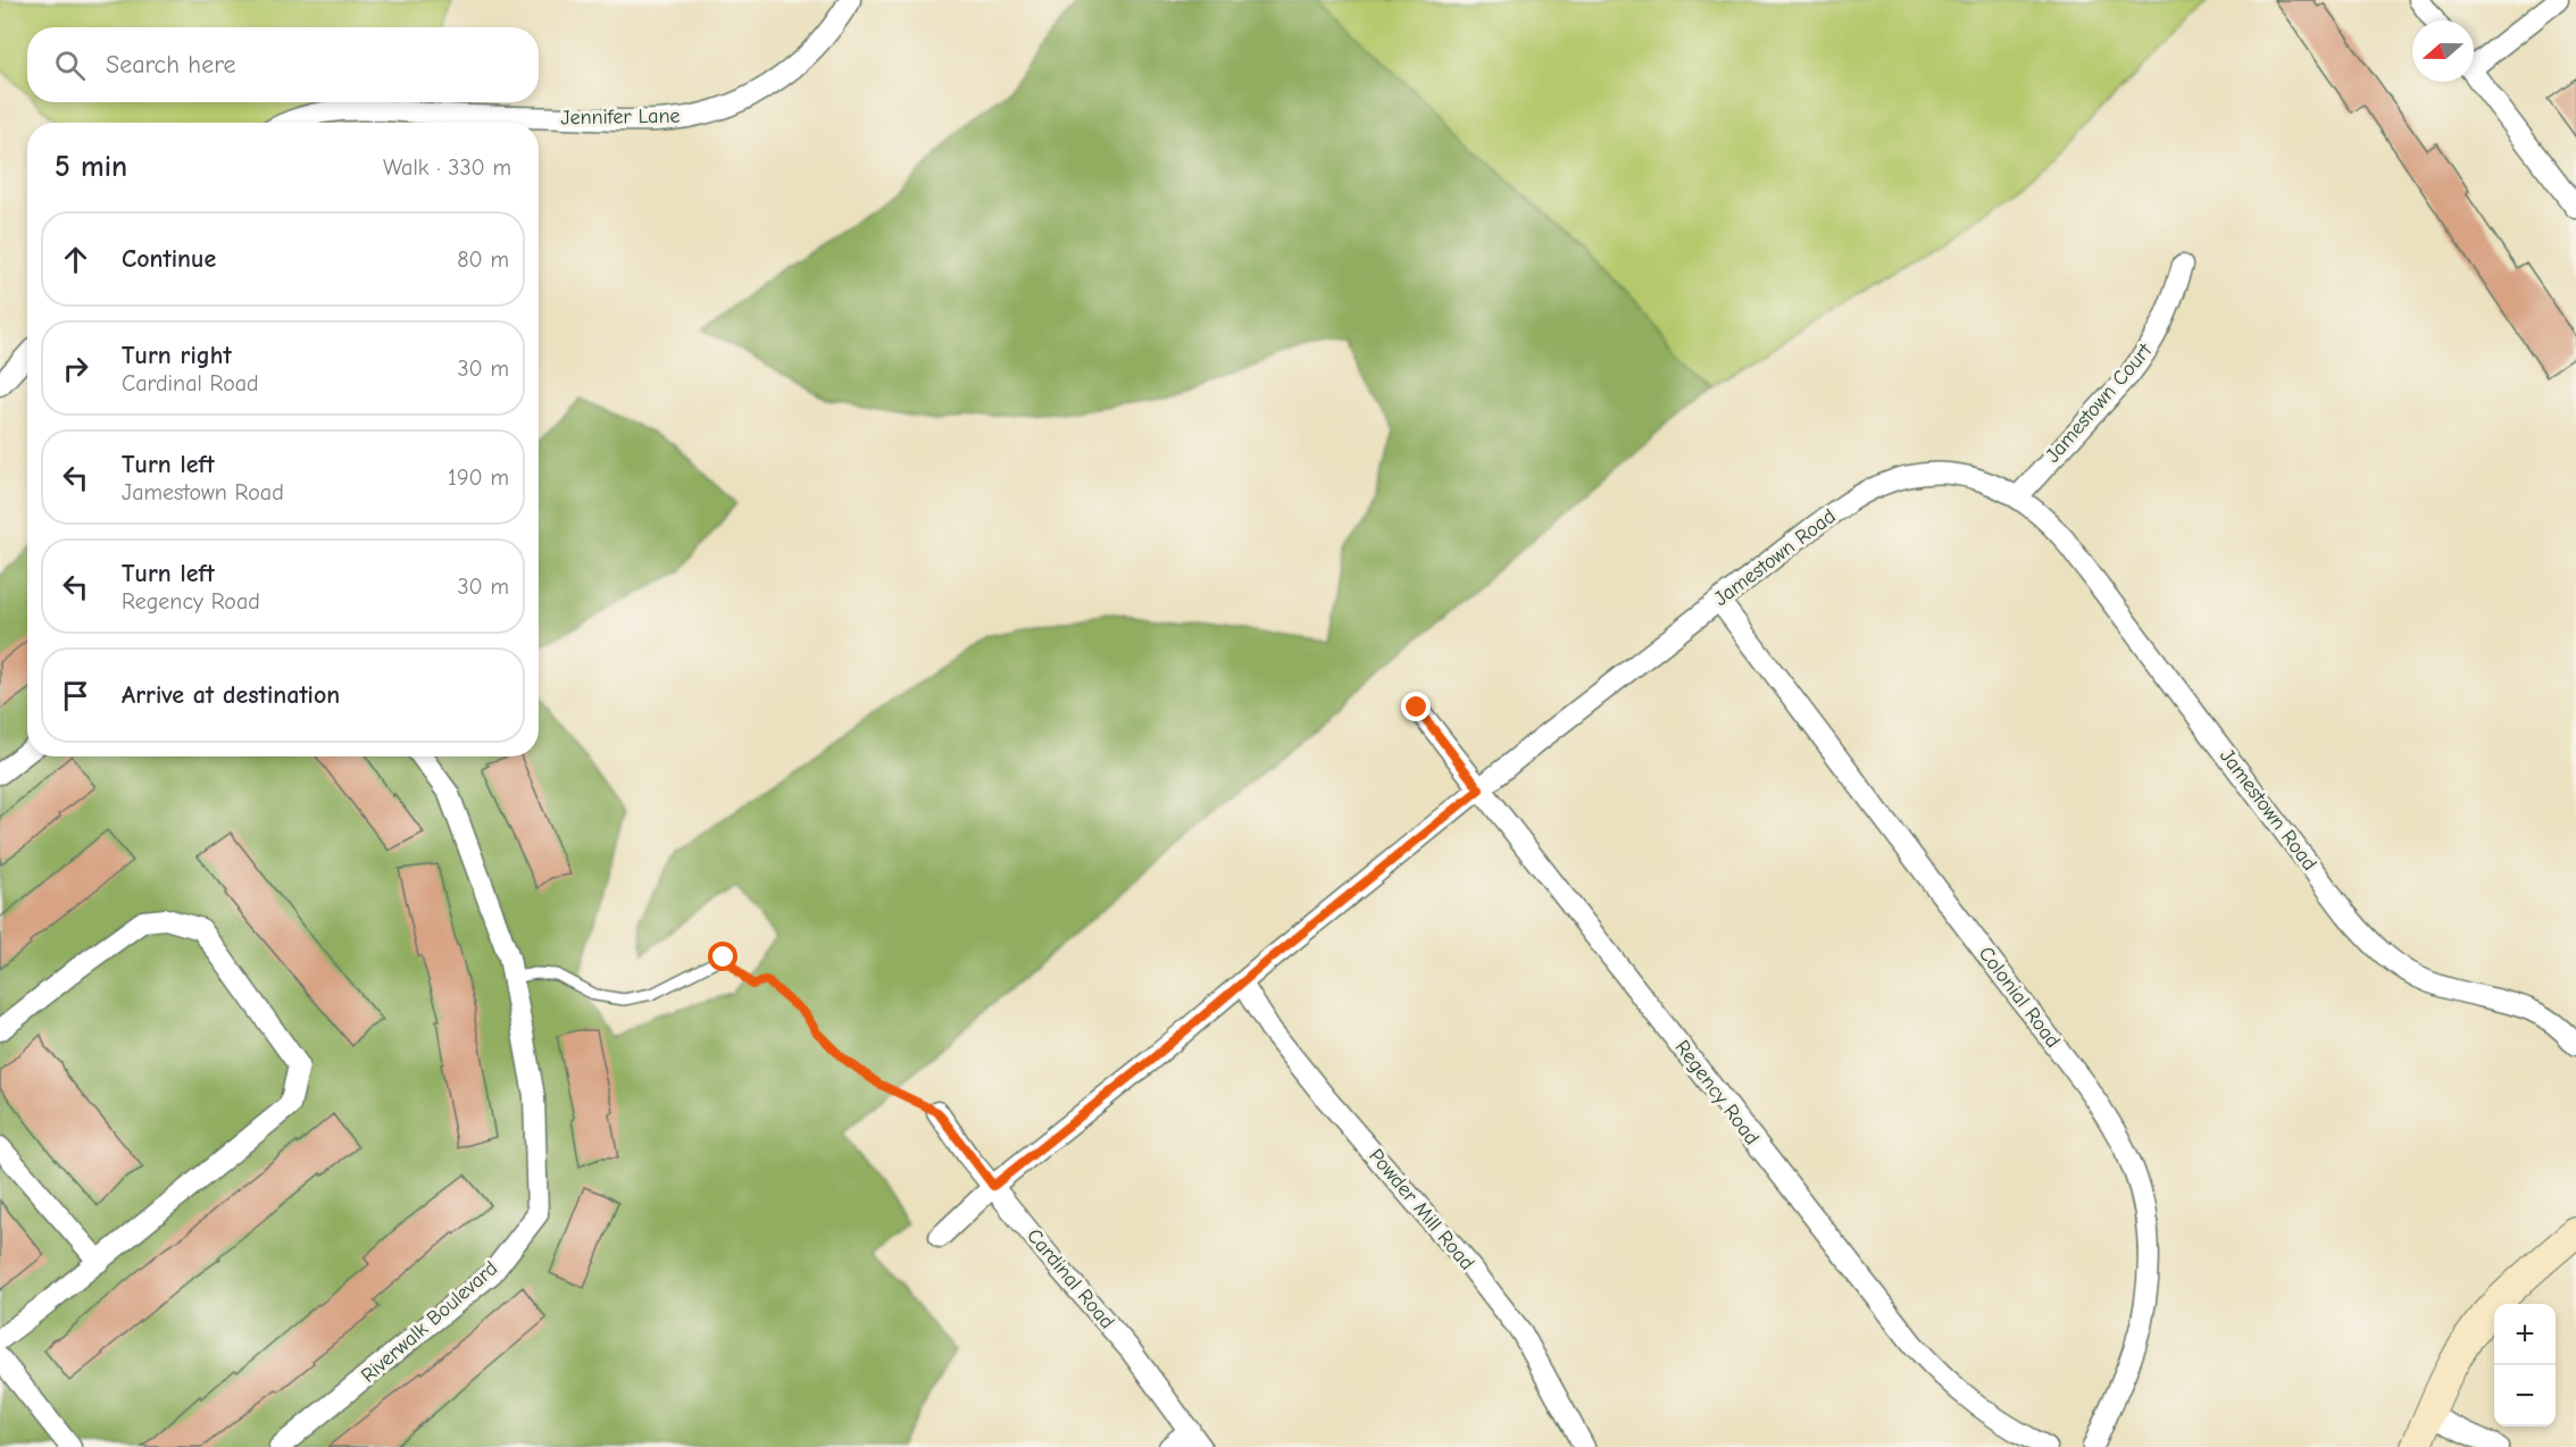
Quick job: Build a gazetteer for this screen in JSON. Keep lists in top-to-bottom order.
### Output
{
  "streets": {
    "street": [
      "Jennifer Lane",
      "Jamestown Court",
      "Jamestown Road",
      "Colonial Road",
      "Regency Road",
      "Powder Mill Road",
      "Cardinal Road",
      "Riverwalk Boulevard"
    ]
  },
  "crossings": [
    ["Jamestown Court", "Jamestown Road"],
    ["Jamestown Road", "Colonial Road"],
    ["Jamestown Road", "Regency Road"],
    ["Jamestown Road", "Powder Mill Road"],
    ["Jamestown Road", "Cardinal Road"]
  ],
  "north": "left",
  "page": {
    "search": "Search here",
    "heading": ["5 min", "Walk · 330 m"],
    "list": [
      ["Continue", "80 m"],
      ["Turn right", "Cardinal Road", "30 m"],
      ["Turn left", "Jamestown Road", "190 m"],
      ["Turn left", "Regency Road", "30 m"],
      "Arrive at destination"
    ],
    "map_buttons": ["+", "−"]
  }
}
